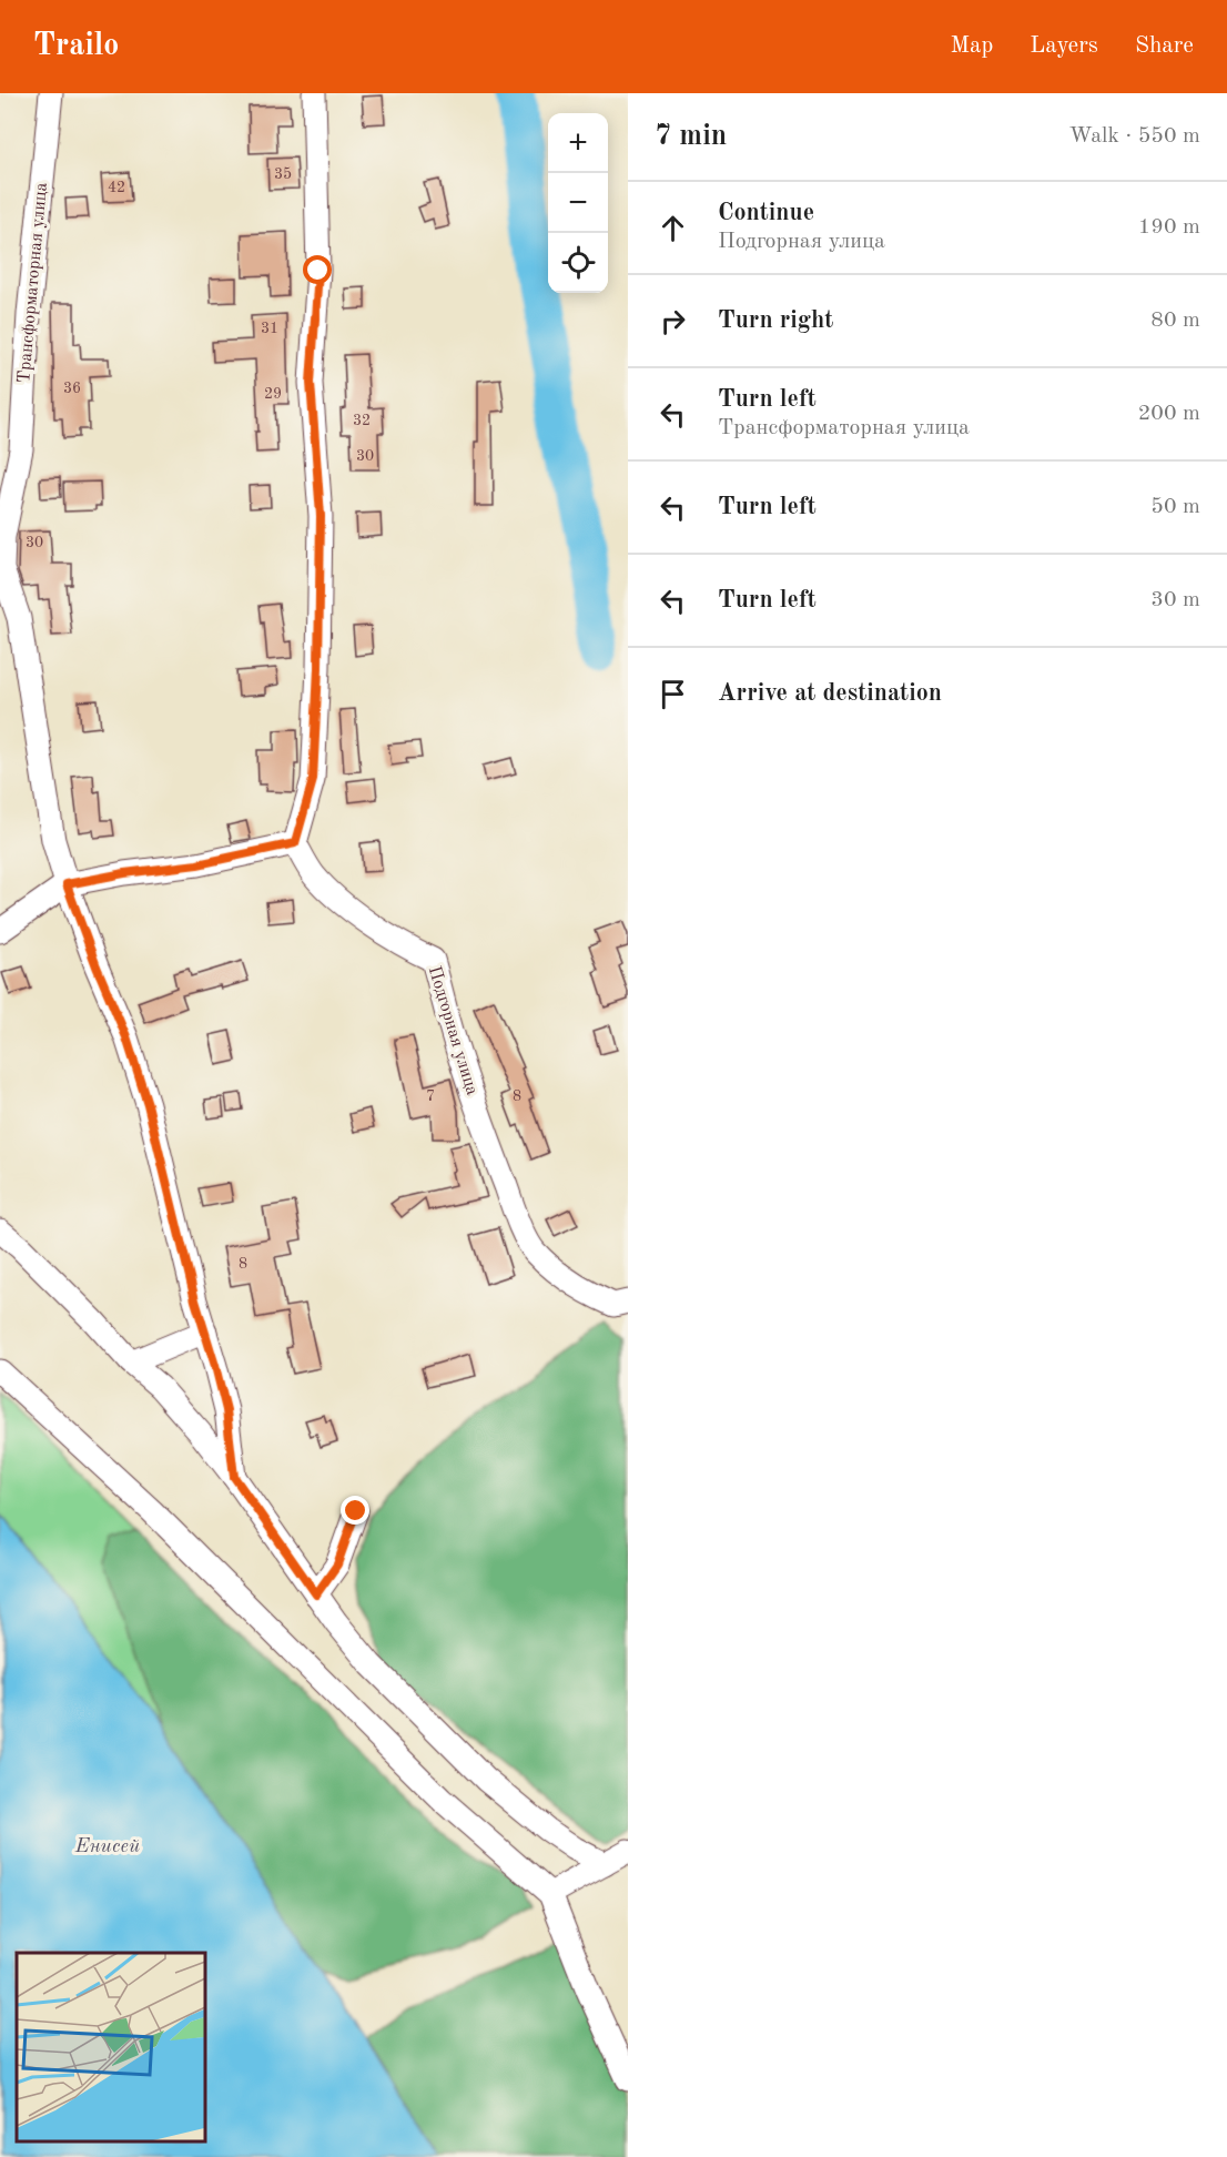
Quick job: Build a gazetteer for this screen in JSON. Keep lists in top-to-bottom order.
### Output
{
  "streets": {
    "street": ["Трансформаторная улица", "Подгорная улица"]
  },
  "water": ["Енисей"],
  "house_numbers": [
    "35",
    "42",
    "31",
    "36",
    "29",
    "32",
    "30",
    "30",
    "7",
    "8",
    "8"
  ],
  "page": {
    "header": "Trailo",
    "nav": ["Map", "Layers", "Share"],
    "heading": ["7 min", "Walk · 550 m"],
    "map_buttons": ["+", "−"],
    "list": [
      ["Continue", "Подгорная улица", "190 m"],
      ["Turn right", "80 m"],
      ["Turn left", "Трансформаторная улица", "200 m"],
      ["Turn left", "50 m"],
      ["Turn left", "30 m"],
      "Arrive at destination"
    ]
  }
}
